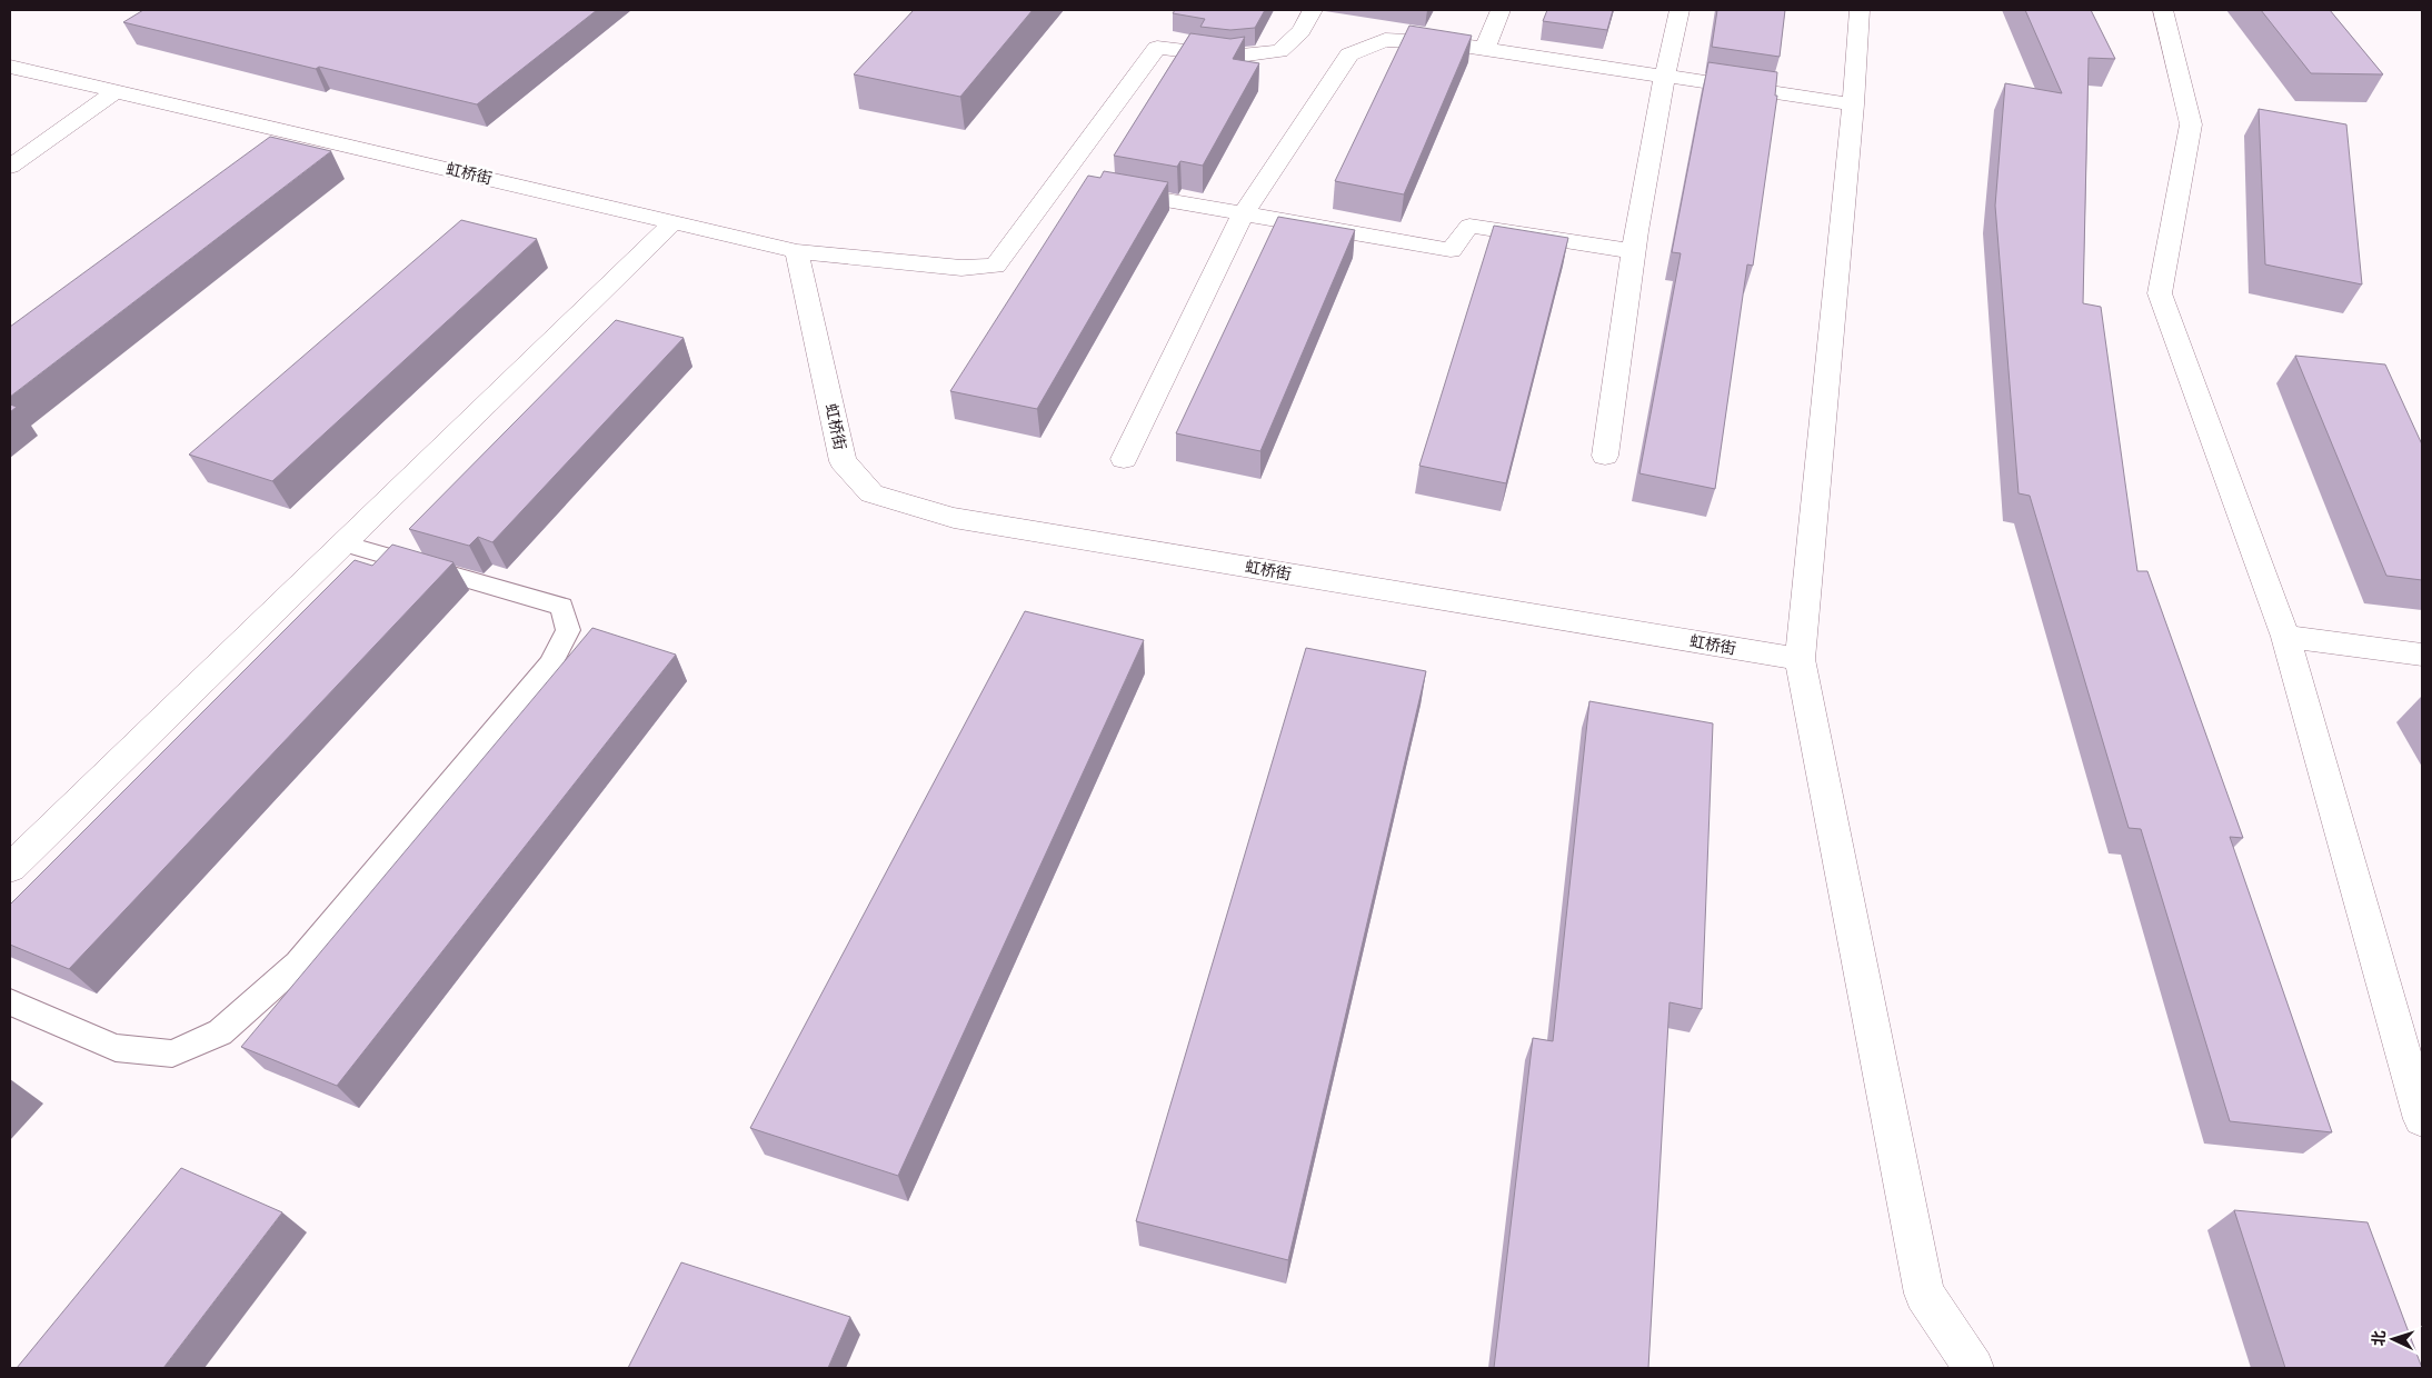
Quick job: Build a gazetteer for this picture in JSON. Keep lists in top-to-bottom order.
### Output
{
  "streets": {
    "street": ["虹桥街"]
  },
  "north": "left"
}
